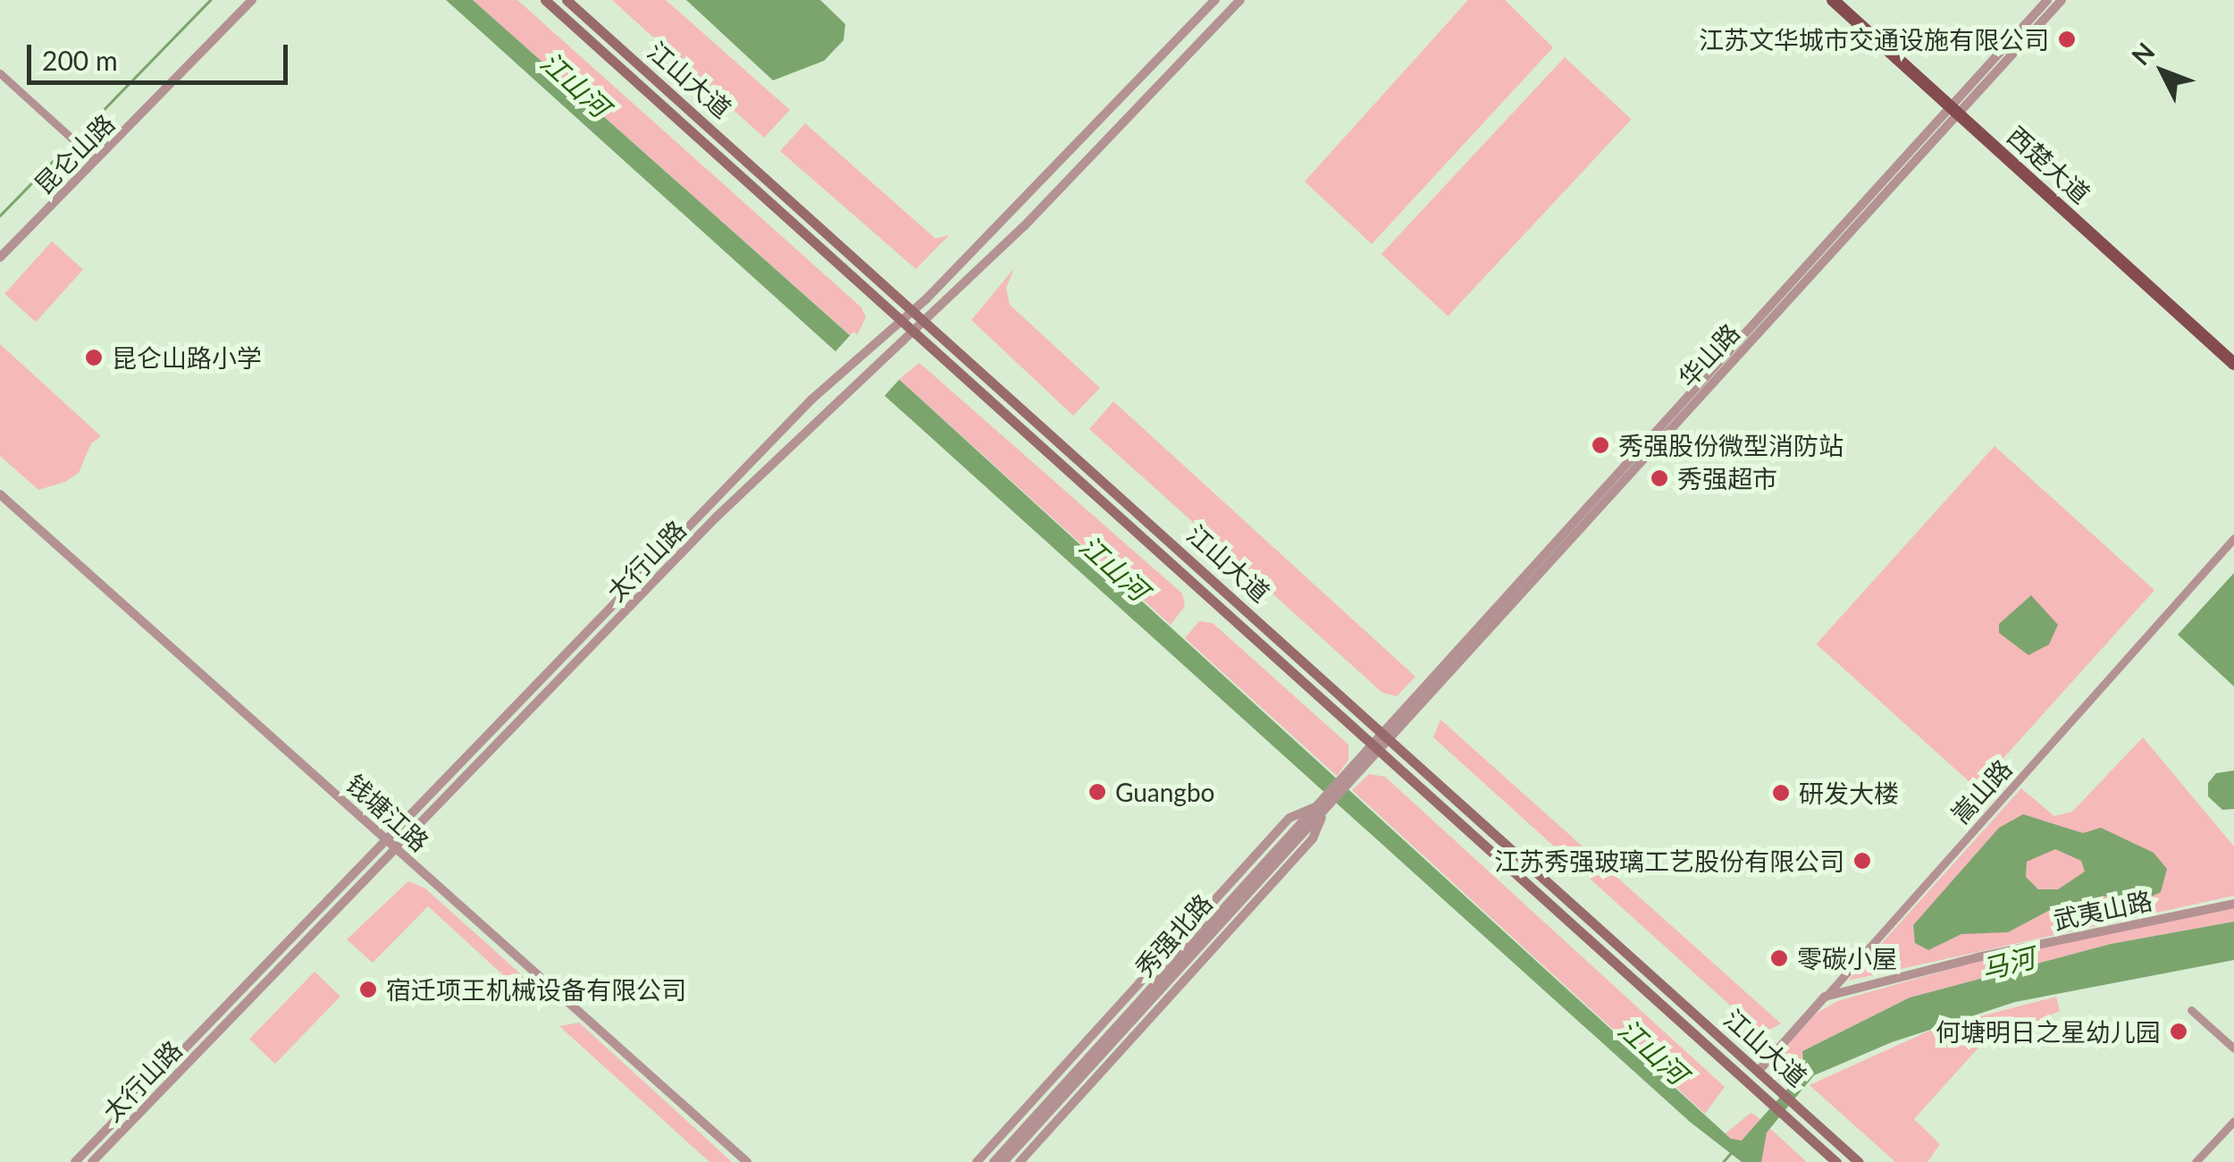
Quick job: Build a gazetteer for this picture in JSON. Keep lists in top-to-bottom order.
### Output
{
  "streets": {
    "main road": ["江山大道", "西楚大道"],
    "street": [
      "昆仑山路",
      "华山路",
      "太行山路",
      "嵩山路",
      "钱塘江路",
      "武夷山路",
      "秀强北路"
    ]
  },
  "crossings": [
    ["江山大道", "华山路"],
    ["江山大道", "太行山路"],
    ["江山大道", "嵩山路"],
    ["江山大道", "秀强北路"],
    ["西楚大道", "华山路"],
    ["华山路", "秀强北路"],
    ["太行山路", "钱塘江路"],
    ["嵩山路", "武夷山路"]
  ],
  "water": ["江山河", "马河"],
  "places": [
    "江苏文华城市交通设施有限公司",
    "昆仑山路小学",
    "秀强股份微型消防站",
    "秀强超市",
    "Guangbo",
    "研发大楼",
    "江苏秀强玻璃工艺股份有限公司",
    "零碳小屋",
    "宿迁项王机械设备有限公司",
    "何塘明日之星幼儿园"
  ],
  "scale_bar": "200 m",
  "north": "top left"
}
